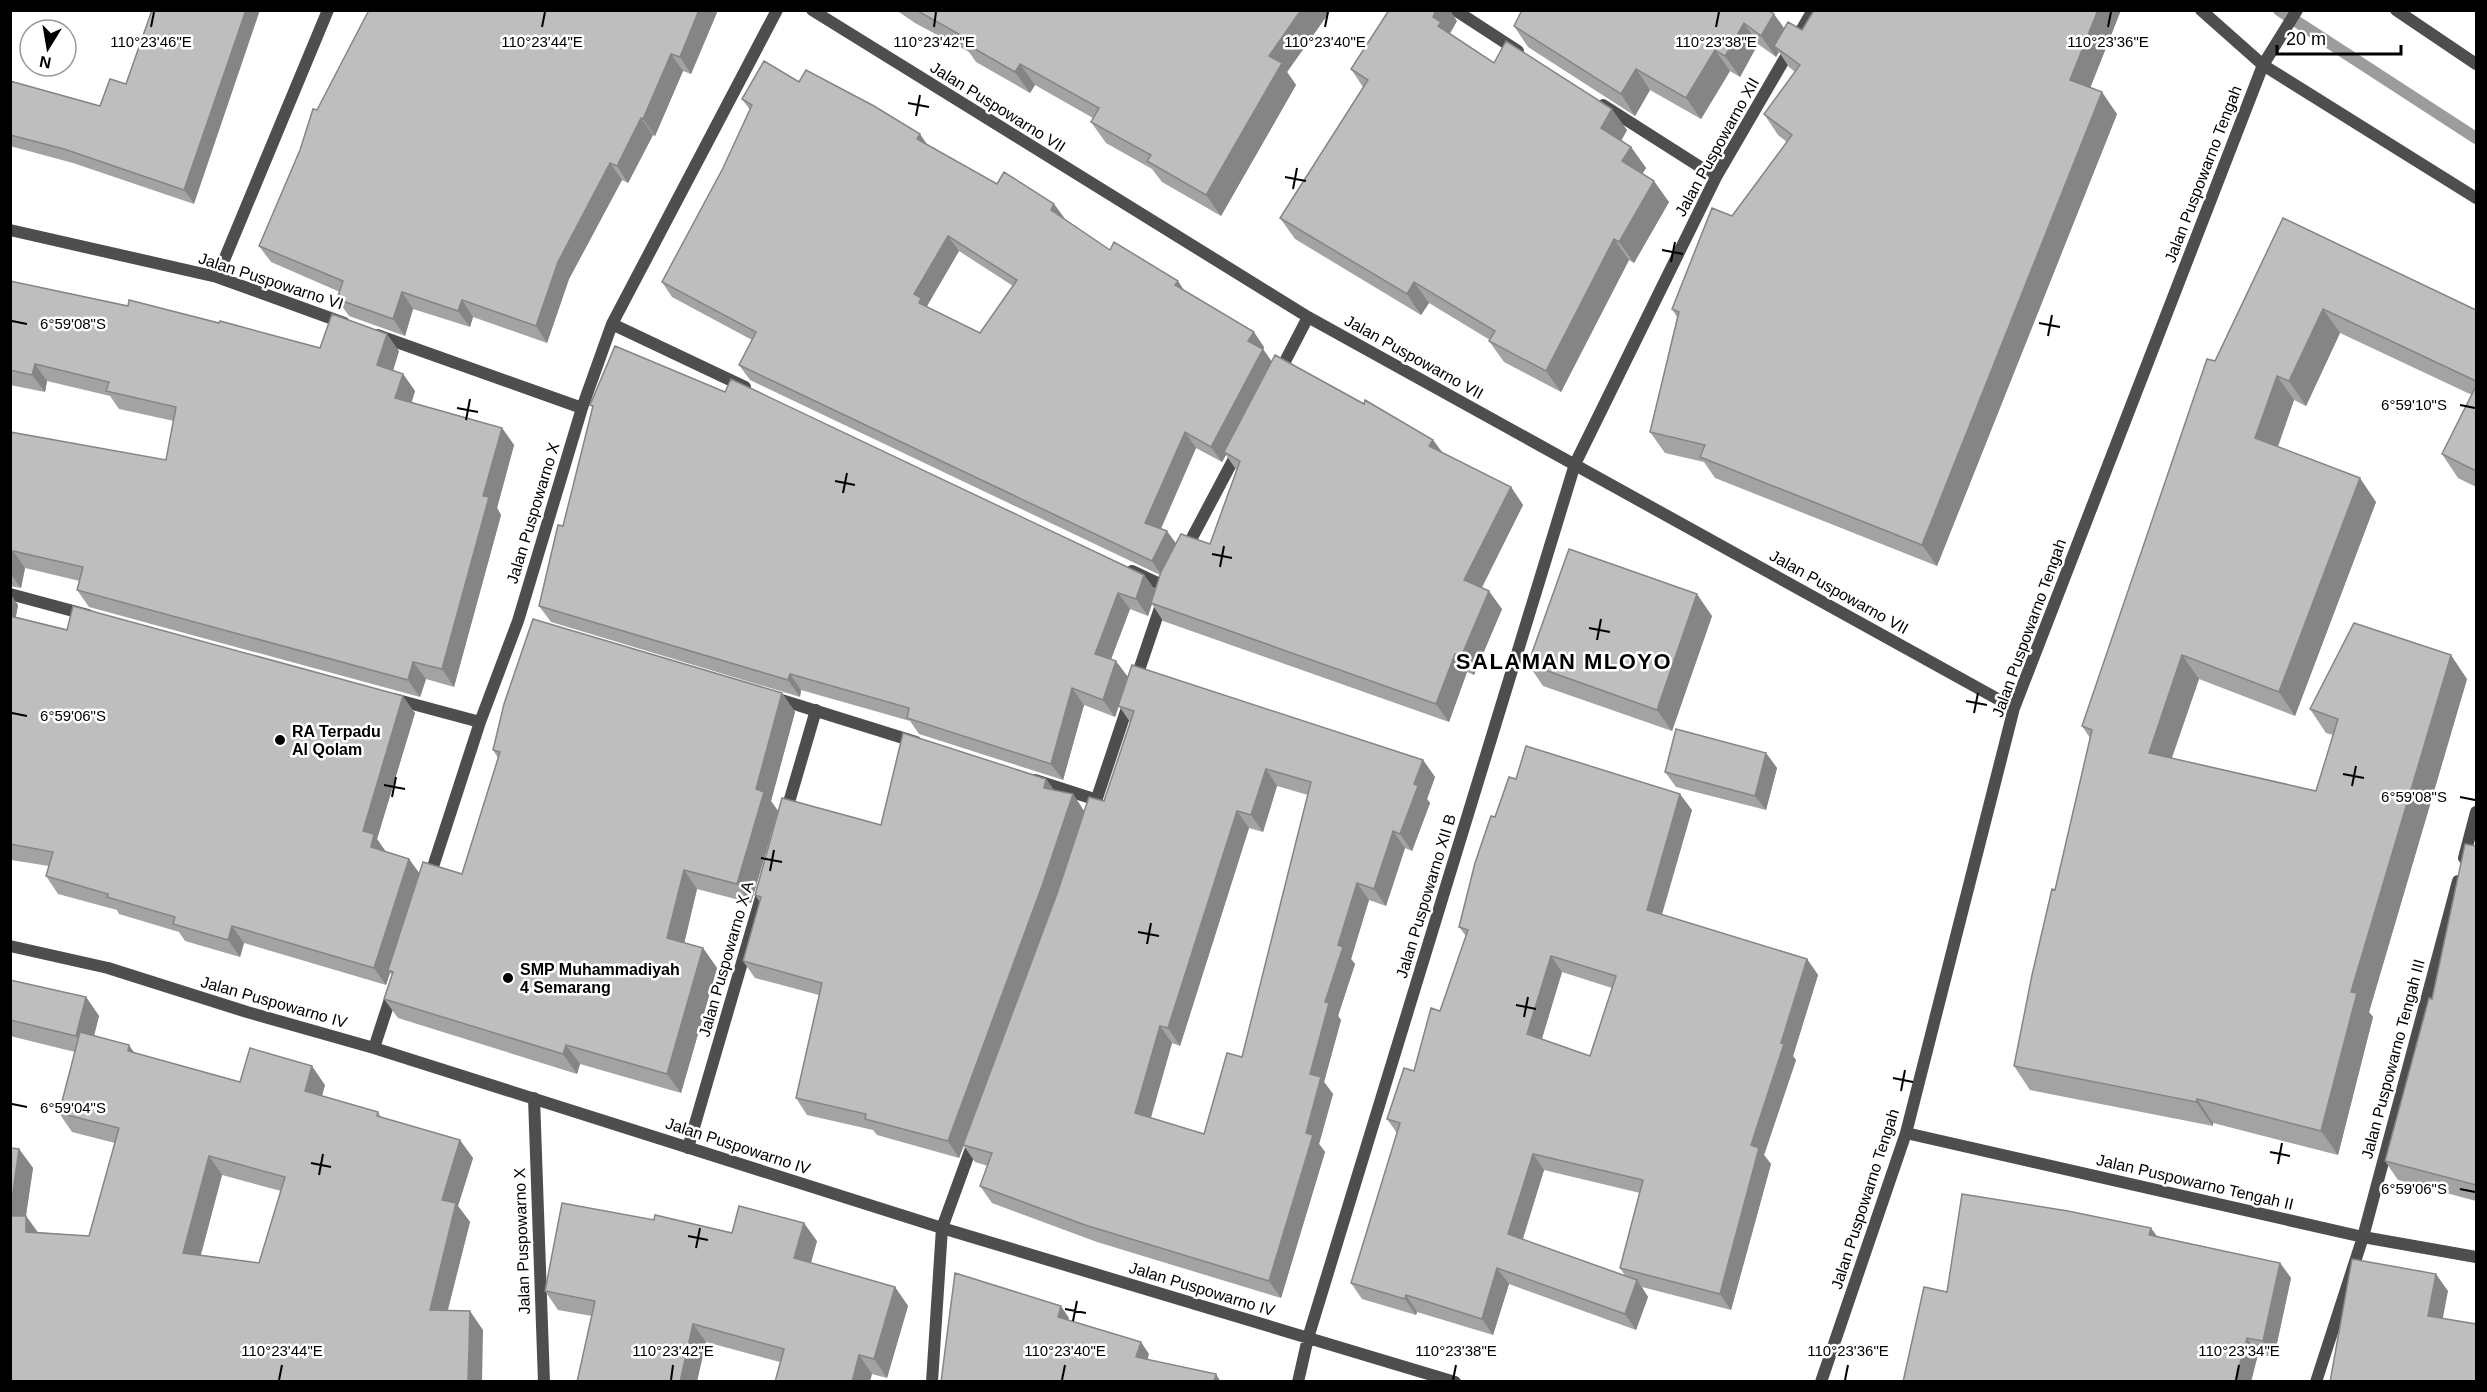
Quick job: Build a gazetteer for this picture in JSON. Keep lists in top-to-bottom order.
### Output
{
  "streets": {
    "street": [
      "Jalan Puspowarno VII",
      "Jalan Puspowarno XII",
      "Jalan Puspowarno Tengah",
      "Jalan Puspowarno VI",
      "Jalan Puspowarno X",
      "Jalan Puspowarno XII B",
      "Jalan Puspowarno X A",
      "Jalan Puspowarno IV",
      "Jalan Puspowarno Tengah III",
      "Jalan Puspowarno Tengah II"
    ]
  },
  "crossings": [
    ["Jalan Puspowarno VII", "Jalan Puspowarno XII"],
    ["Jalan Puspowarno VII", "Jalan Puspowarno Tengah"],
    ["Jalan Puspowarno VII", "Jalan Puspowarno XII B"],
    ["Jalan Puspowarno XII", "Jalan Puspowarno XII B"],
    ["Jalan Puspowarno Tengah", "Jalan Puspowarno Tengah II"],
    ["Jalan Puspowarno VI", "Jalan Puspowarno X"],
    ["Jalan Puspowarno X", "Jalan Puspowarno IV"],
    ["Jalan Puspowarno XII B", "Jalan Puspowarno IV"],
    ["Jalan Puspowarno X A", "Jalan Puspowarno IV"],
    ["Jalan Puspowarno Tengah III", "Jalan Puspowarno Tengah II"]
  ],
  "districts": ["SALAMAN MLOYO"],
  "places": ["RA Terpadu Al Qolam", "SMP Muhammadiyah 4 Semarang"],
  "scale_bar": "20 m",
  "north": "bottom",
  "coordinates": [
    "110°23'46\"E",
    "110°23'44\"E",
    "110°23'42\"E",
    "110°23'40\"E",
    "110°23'38\"E",
    "110°23'36\"E",
    "6°59'08\"S",
    "6°59'10\"S",
    "6°59'06\"S",
    "6°59'04\"S",
    "110°23'34\"E"
  ]
}
